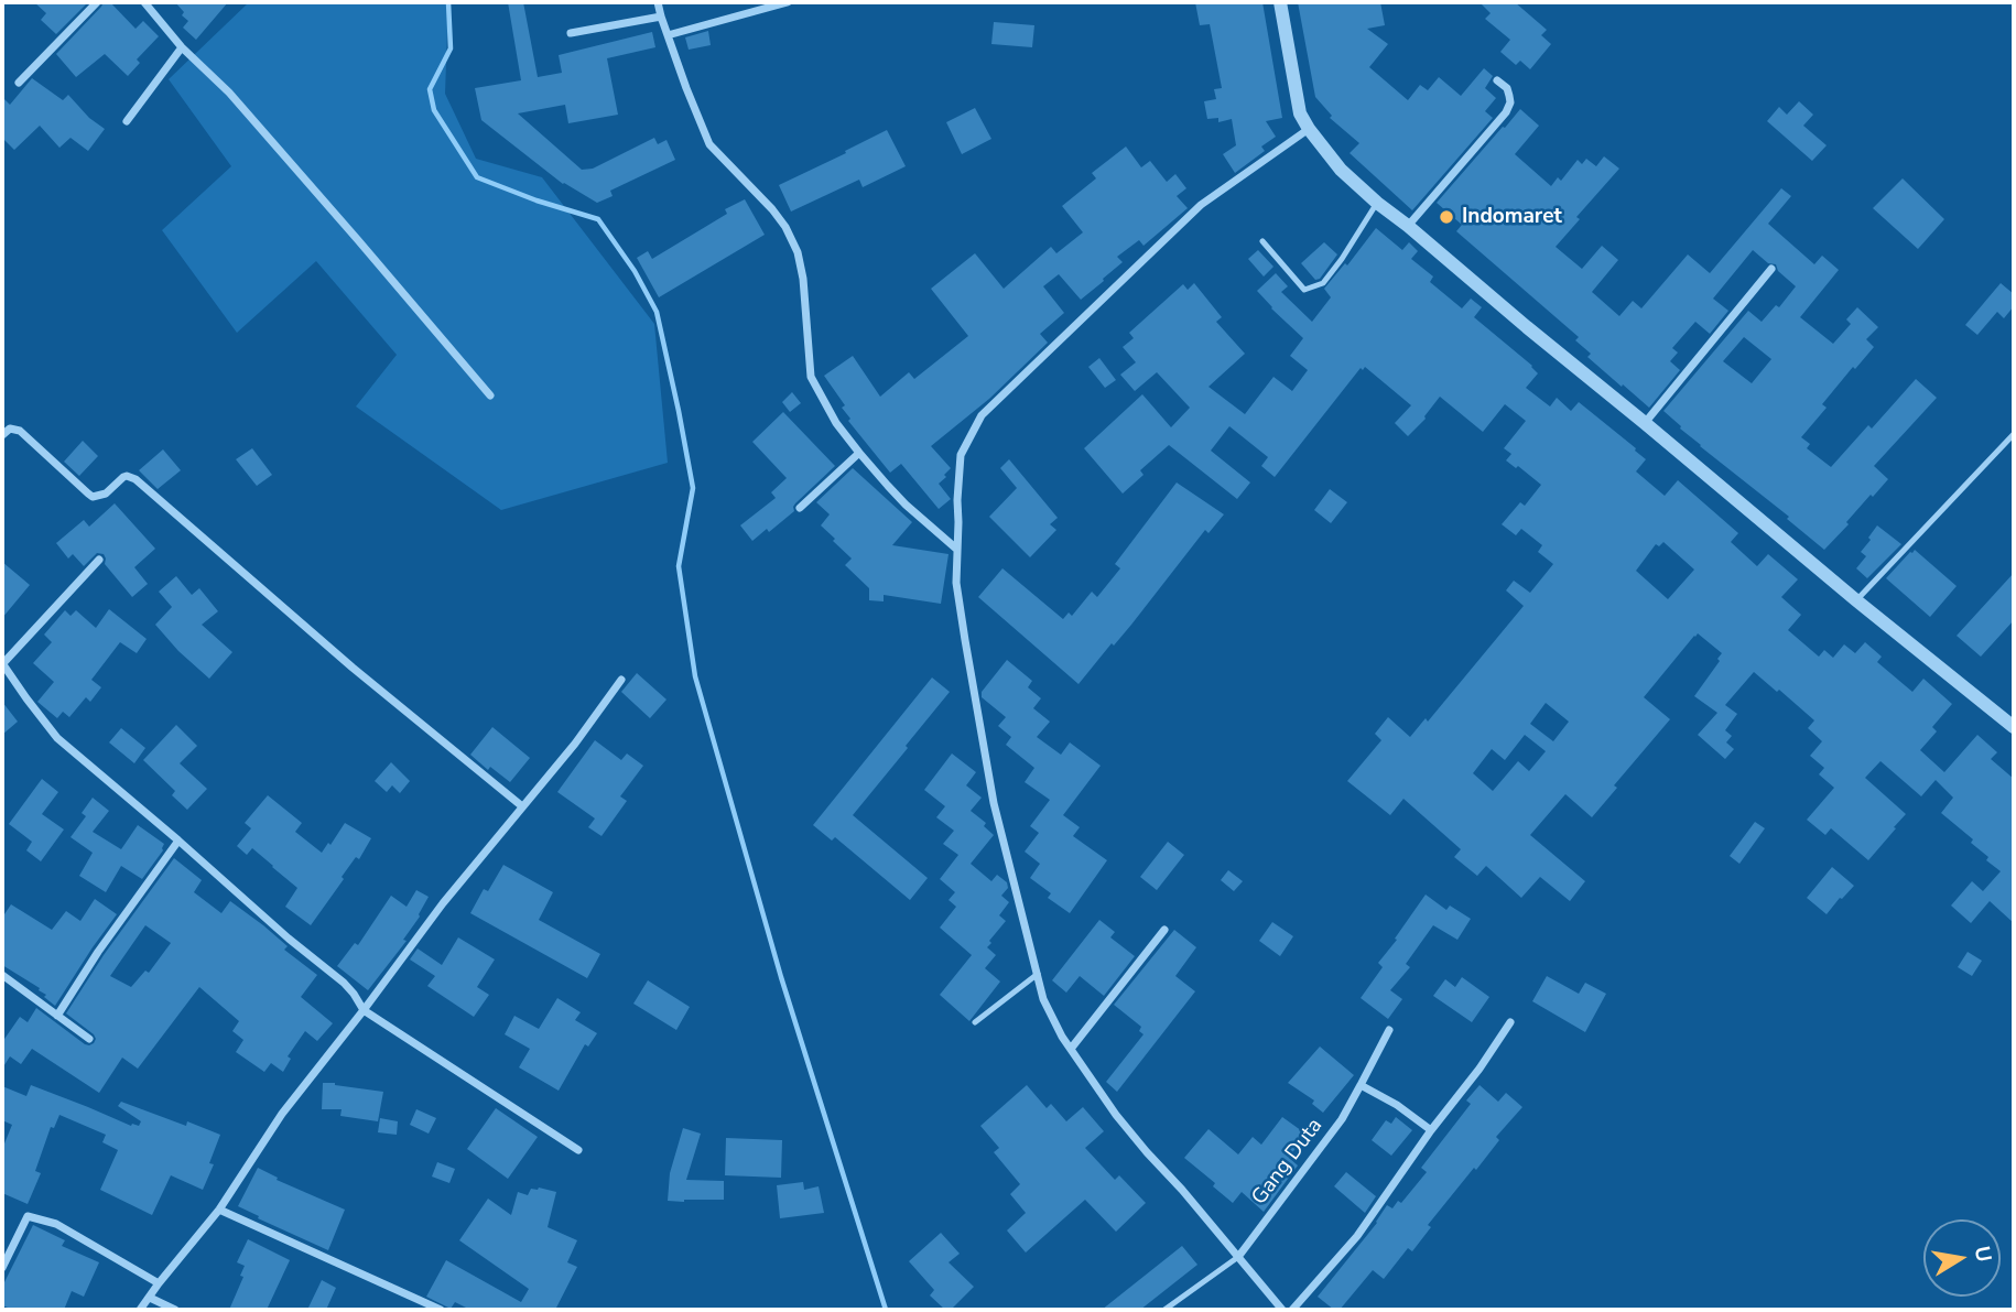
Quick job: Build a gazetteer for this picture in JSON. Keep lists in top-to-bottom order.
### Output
{
  "streets": {
    "street": ["Gang Duta"]
  },
  "places": ["Indomaret"],
  "north": "right"
}
